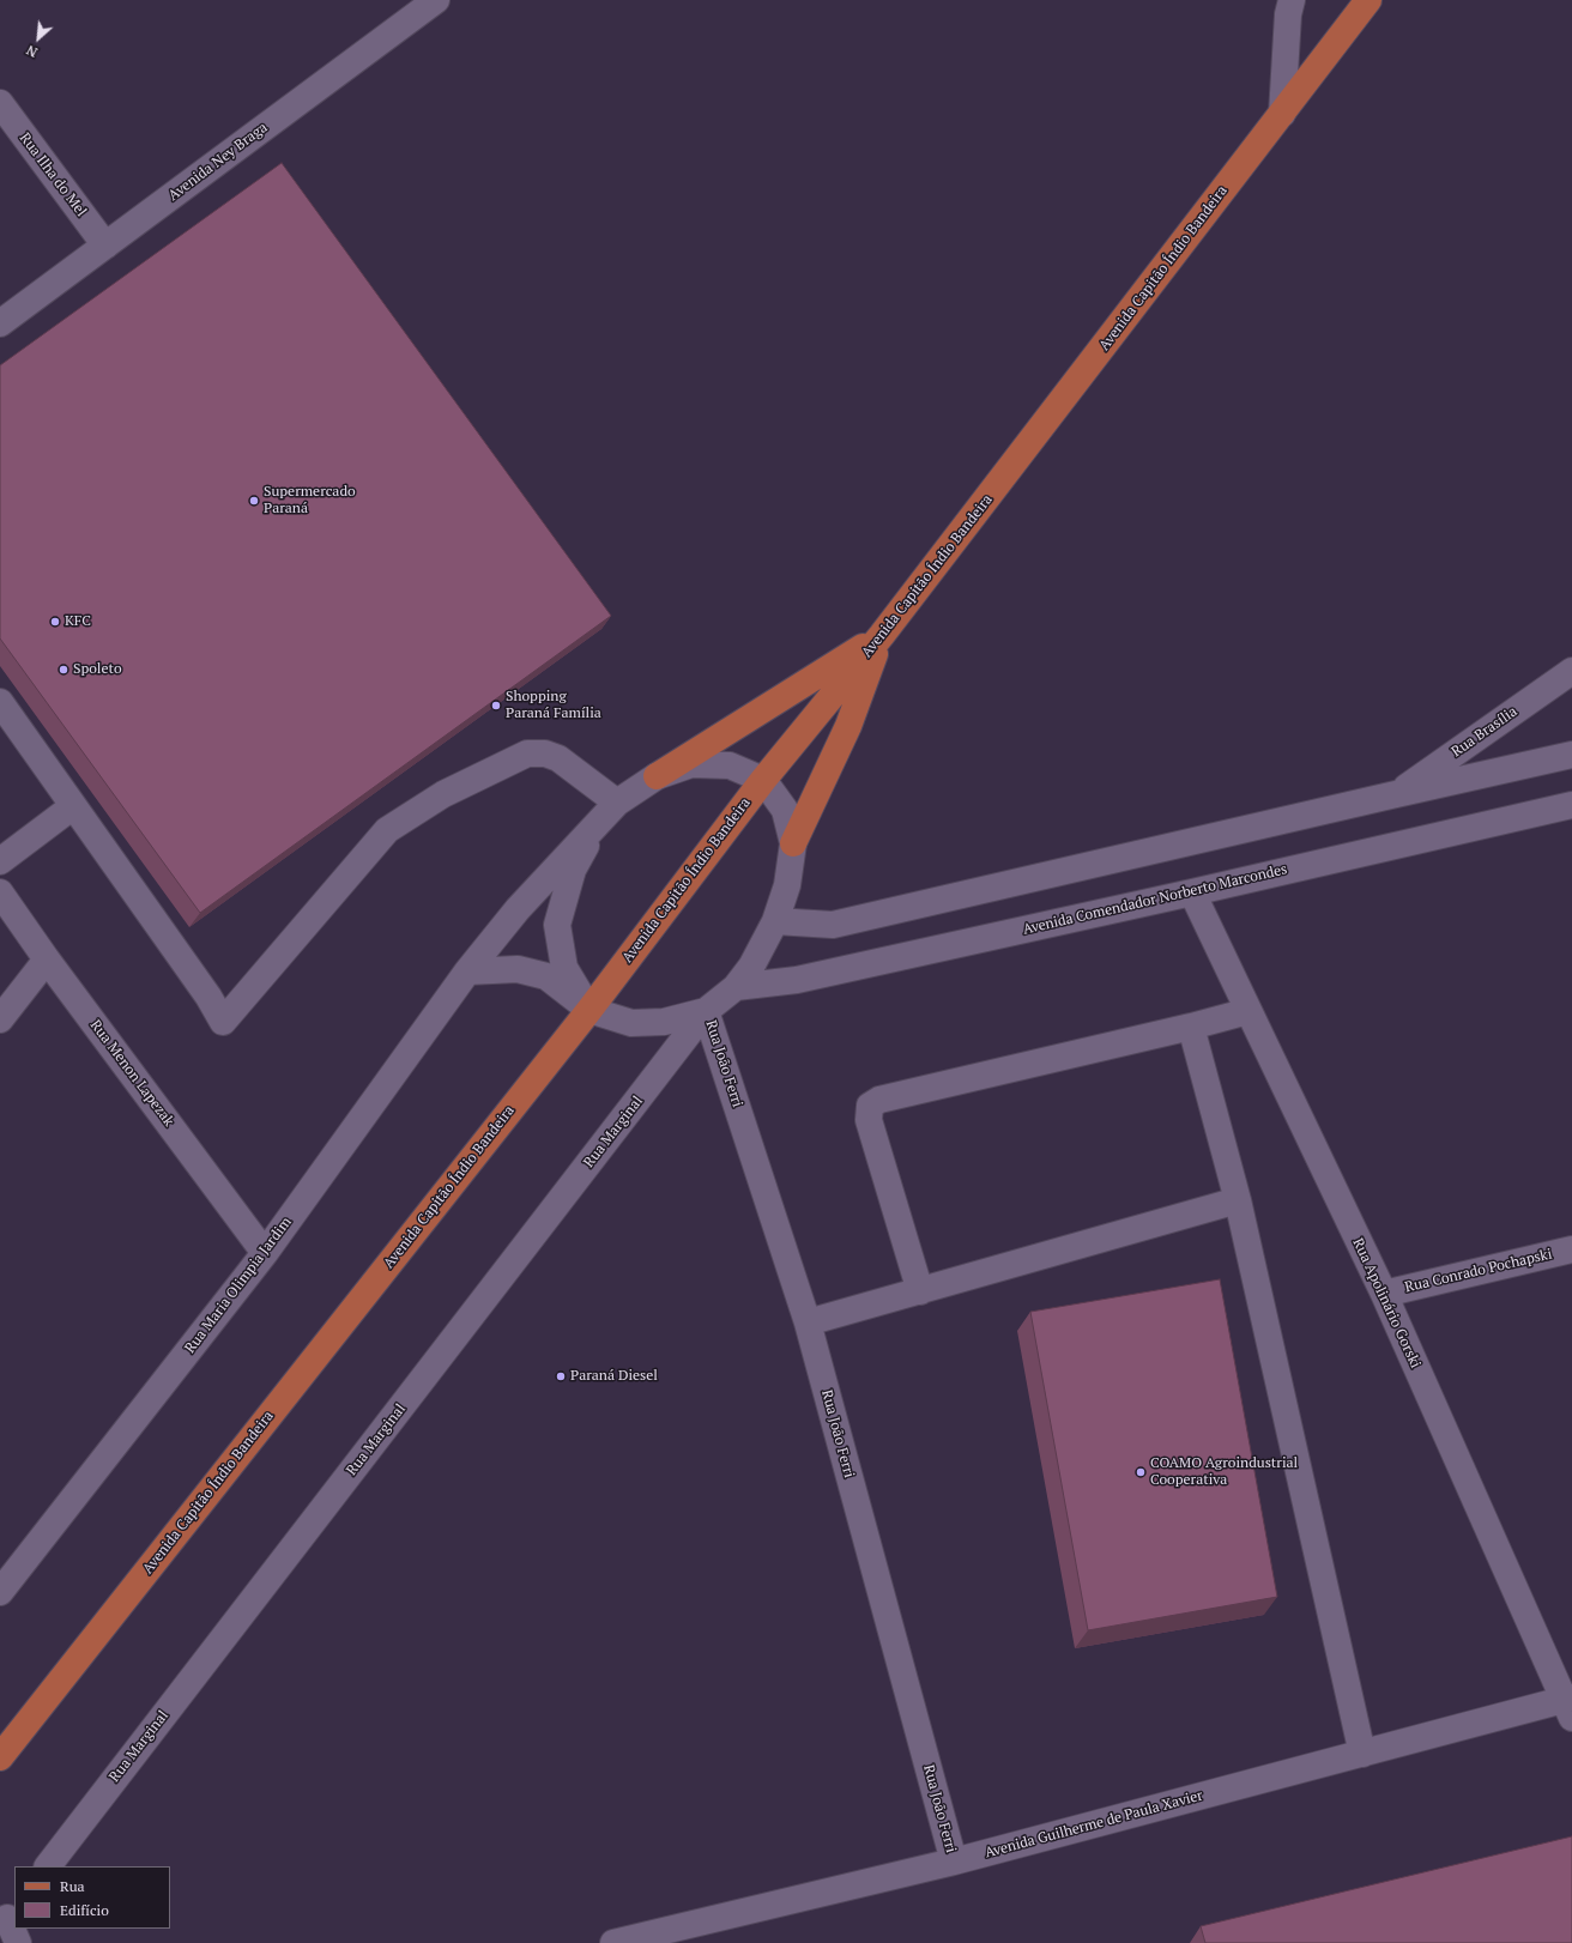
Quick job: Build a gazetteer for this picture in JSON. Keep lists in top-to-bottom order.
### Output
{
  "streets": {
    "main road": ["Avenida Capitão Índio Bandeira"],
    "street": [
      "Avenida Ney Braga",
      "Rua Ilha do Mel",
      "Rua Brasília",
      "Avenida Comendador Norberto Marcondes",
      "Rua João Ferri",
      "Rua Menon Lapezak",
      "Rua Marginal",
      "Rua Conrado Pochapski",
      "Rua Maria Olimpia Jardim",
      "Rua Apolinário Gorski",
      "Avenida Guilherme de Paula Xavier"
    ]
  },
  "crossings": [
    ["Avenida Ney Braga", "Rua Ilha do Mel"],
    ["Avenida Comendador Norberto Marcondes", "Rua Apolinário Gorski"],
    ["Rua João Ferri", "Rua Marginal"],
    ["Rua João Ferri", "Avenida Guilherme de Paula Xavier"],
    ["Rua Menon Lapezak", "Rua Maria Olimpia Jardim"],
    ["Rua Conrado Pochapski", "Rua Apolinário Gorski"],
    ["Rua Apolinário Gorski", "Avenida Guilherme de Paula Xavier"]
  ],
  "places": [
    "Supermercado Paraná",
    "KFC",
    "Spoleto",
    "Shopping Paraná Família",
    "Paraná Diesel",
    "COAMO Agroindustrial Cooperativa"
  ],
  "legend": ["Rua", "Edifício"],
  "north": "bottom left"
}
